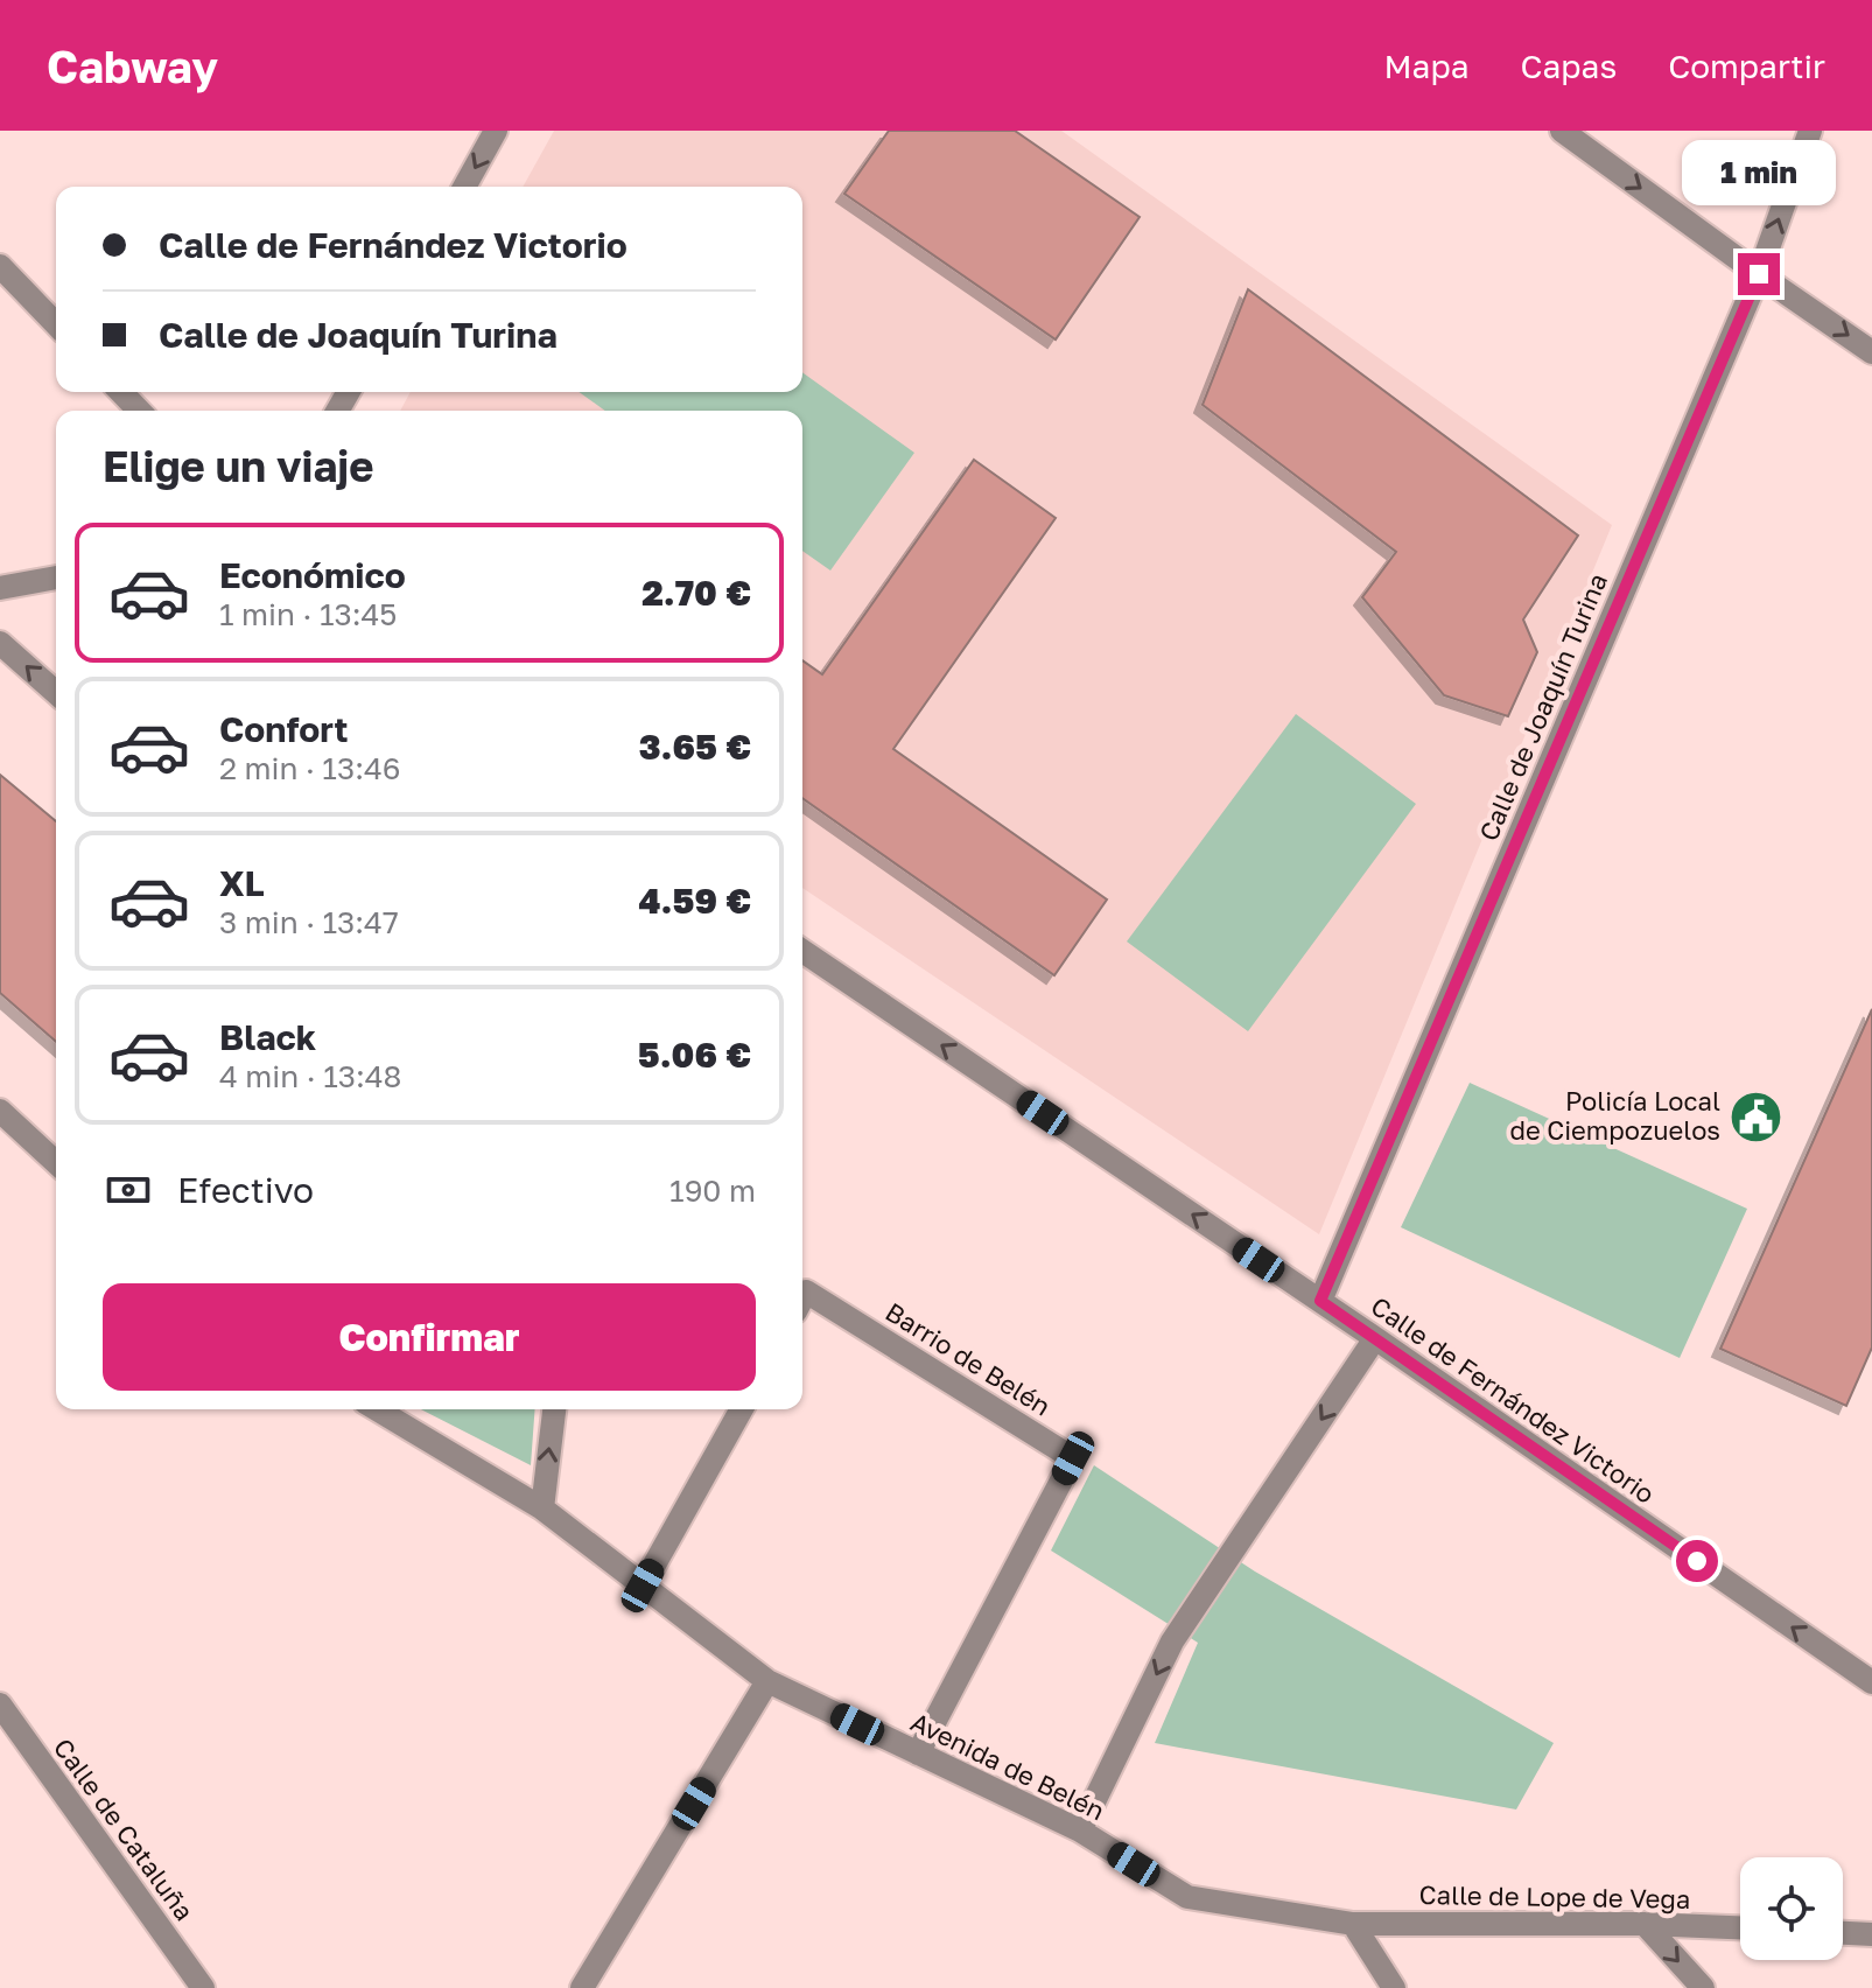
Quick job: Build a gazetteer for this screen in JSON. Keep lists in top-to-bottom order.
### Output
{
  "streets": {
    "street": [
      "Calle de Joaquín Turina",
      "Barrio de Belén",
      "Calle de Fernández Victorio",
      "Avenida de Belén",
      "Calle de Cataluña",
      "Calle de Lope de Vega"
    ]
  },
  "crossings": [
    ["Calle de Joaquín Turina", "Calle de Fernández Victorio"],
    ["Barrio de Belén", "Avenida de Belén"],
    ["Avenida de Belén", "Calle de Lope de Vega"]
  ],
  "one_way": ["Calle de Fernández Victorio"],
  "places": {
    "public building": ["Policía Local de Ciempozuelos"]
  },
  "page": {
    "header": "Cabway",
    "nav": ["Mapa", "Capas", "Compartir"],
    "bubble": "1 min",
    "banner": ["Calle de Fernández Victorio", "Calle de Joaquín Turina"],
    "heading": "Elige un viaje",
    "list": [
      {
        "name": "Económico",
        "note": "1 min · 13:45",
        "value": "2.70 €"
      },
      {
        "name": "Confort",
        "note": "2 min · 13:46",
        "value": "3.65 €"
      },
      {
        "name": "XL",
        "note": "3 min · 13:47",
        "value": "4.59 €"
      },
      {
        "name": "Black",
        "note": "4 min · 13:48",
        "value": "5.06 €"
      }
    ],
    "pay": ["Efectivo", "190 m"],
    "buttons": "Confirmar"
  }
}
